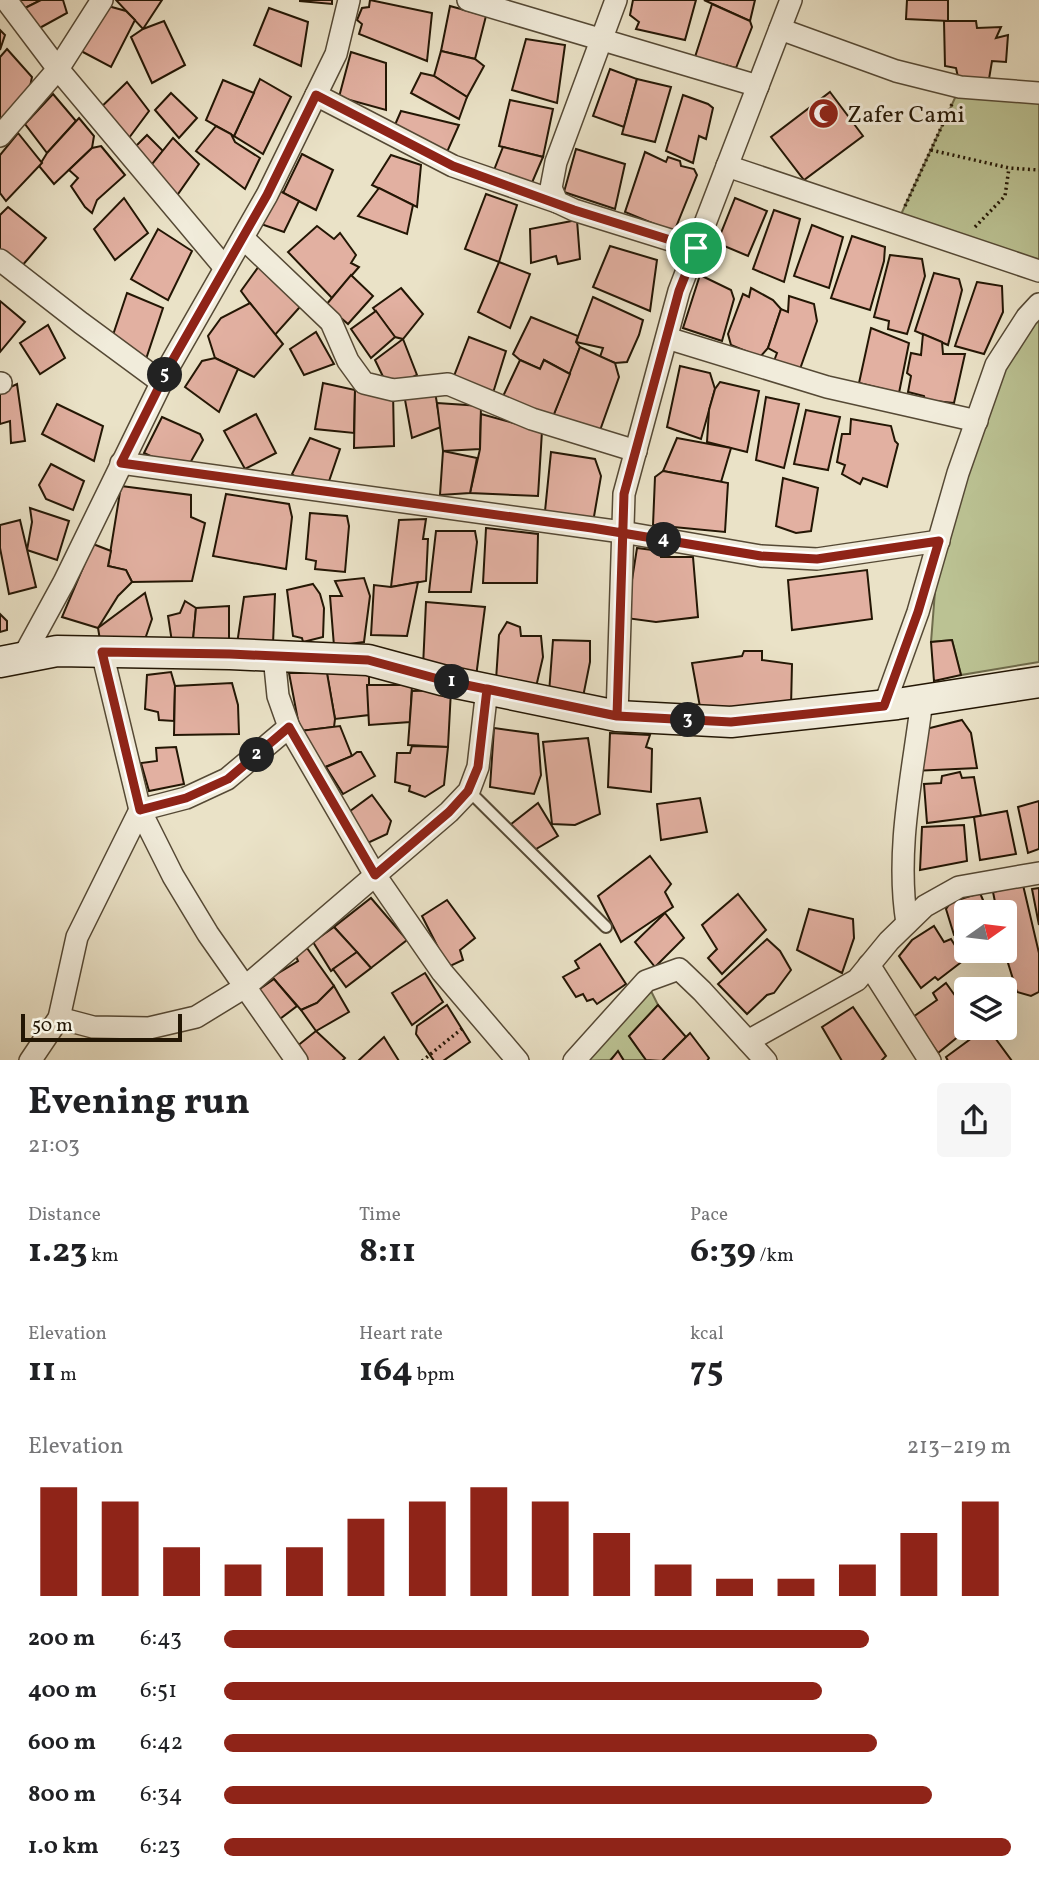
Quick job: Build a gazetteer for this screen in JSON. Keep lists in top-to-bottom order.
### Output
{
  "places": {
    "mosque": ["Zafer Cami"]
  },
  "scale_bar": "50 m",
  "north": "right",
  "page": {
    "pins": [
      "5",
      "4",
      "1",
      "3",
      "2"
    ],
    "scale": "50 m",
    "heading": ["Evening run", "21:03"],
    "stats": [
      ["Distance", "1.23 km"],
      ["Time", "8:11"],
      ["Pace", "6:39 /km"],
      ["Elevation", "11 m"],
      ["Heart rate", "164 bpm"],
      ["kcal", "75"]
    ],
    "chart": ["Elevation", "213–219 m"],
    "list": [
      {
        "name": "200 m",
        "note": "6:43"
      },
      {
        "name": "400 m",
        "note": "6:51"
      },
      {
        "name": "600 m",
        "note": "6:42"
      },
      {
        "name": "800 m",
        "note": "6:34"
      },
      {
        "name": "1.0 km",
        "note": "6:23"
      }
    ]
  }
}
